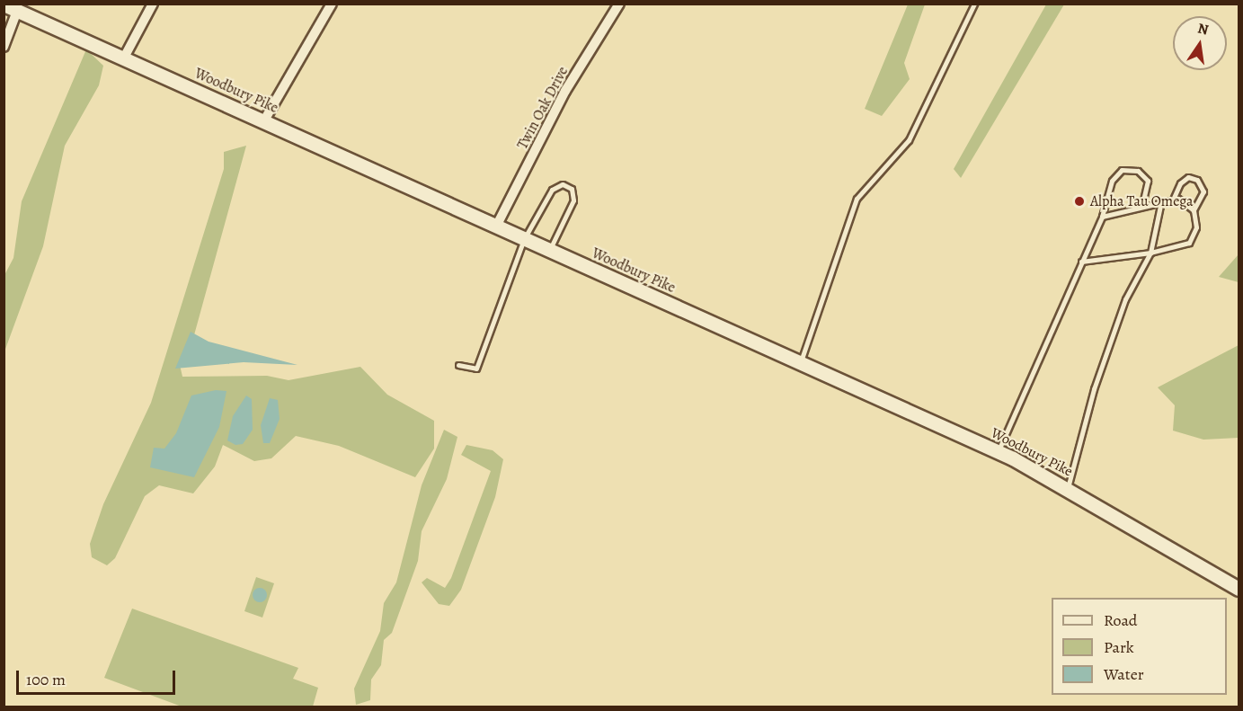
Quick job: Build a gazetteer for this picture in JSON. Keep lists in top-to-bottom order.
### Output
{
  "streets": {
    "street": ["Woodbury Pike", "Twin Oak Drive"]
  },
  "crossings": [
    ["Woodbury Pike", "Twin Oak Drive"]
  ],
  "places": ["Alpha Tau Omega"],
  "legend": ["Road", "Park", "Water"],
  "scale_bar": "100 m",
  "north": "top"
}
